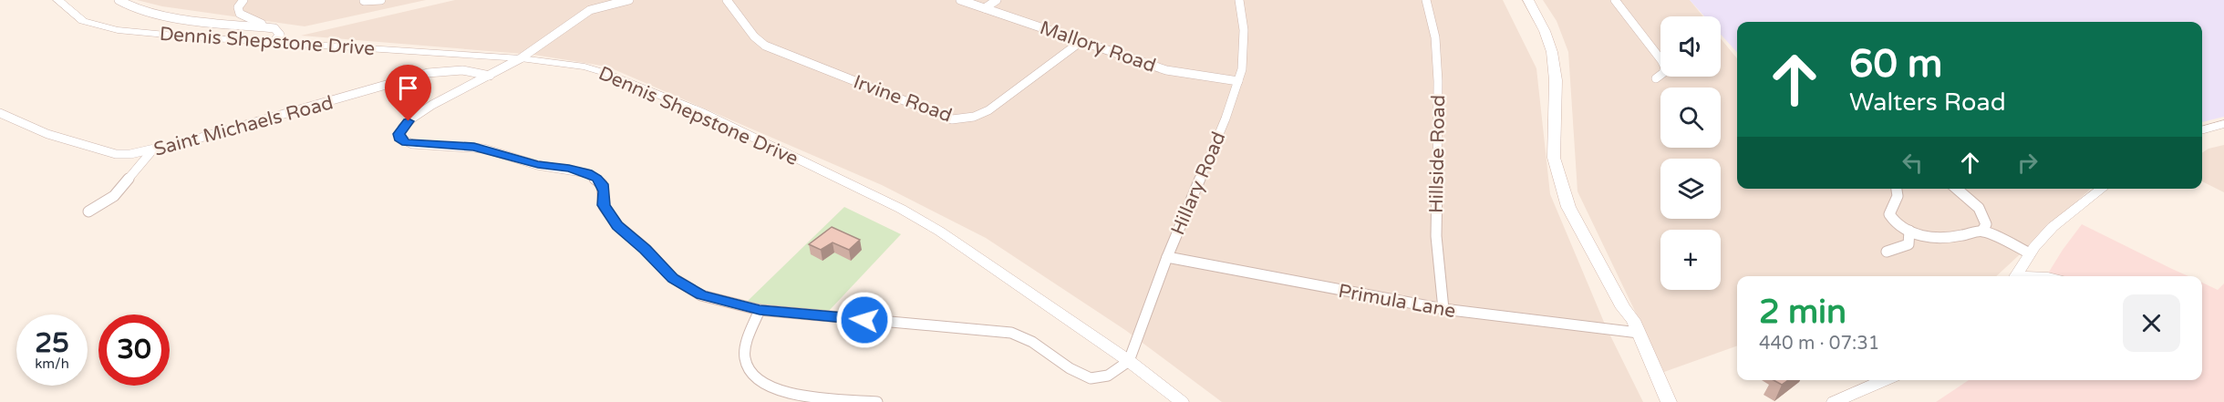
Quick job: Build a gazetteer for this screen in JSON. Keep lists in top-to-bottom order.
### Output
{
  "streets": {
    "street": [
      "Dennis Shepstone Drive",
      "Mallory Road",
      "Irvine Road",
      "Saint Michaels Road",
      "Hillside Road",
      "Hillary Road",
      "Primula Lane"
    ]
  },
  "crossings": [
    ["Dennis Shepstone Drive", "Hillary Road"],
    ["Mallory Road", "Irvine Road"],
    ["Mallory Road", "Hillary Road"],
    ["Hillside Road", "Primula Lane"],
    ["Hillary Road", "Primula Lane"]
  ],
  "page": {
    "map_buttons": "+",
    "turn": ["60 m", "Walters Road"],
    "heading": ["2 min", "440 m · 07:31"],
    "speed": "25 km/h",
    "limit": "30"
  }
}
